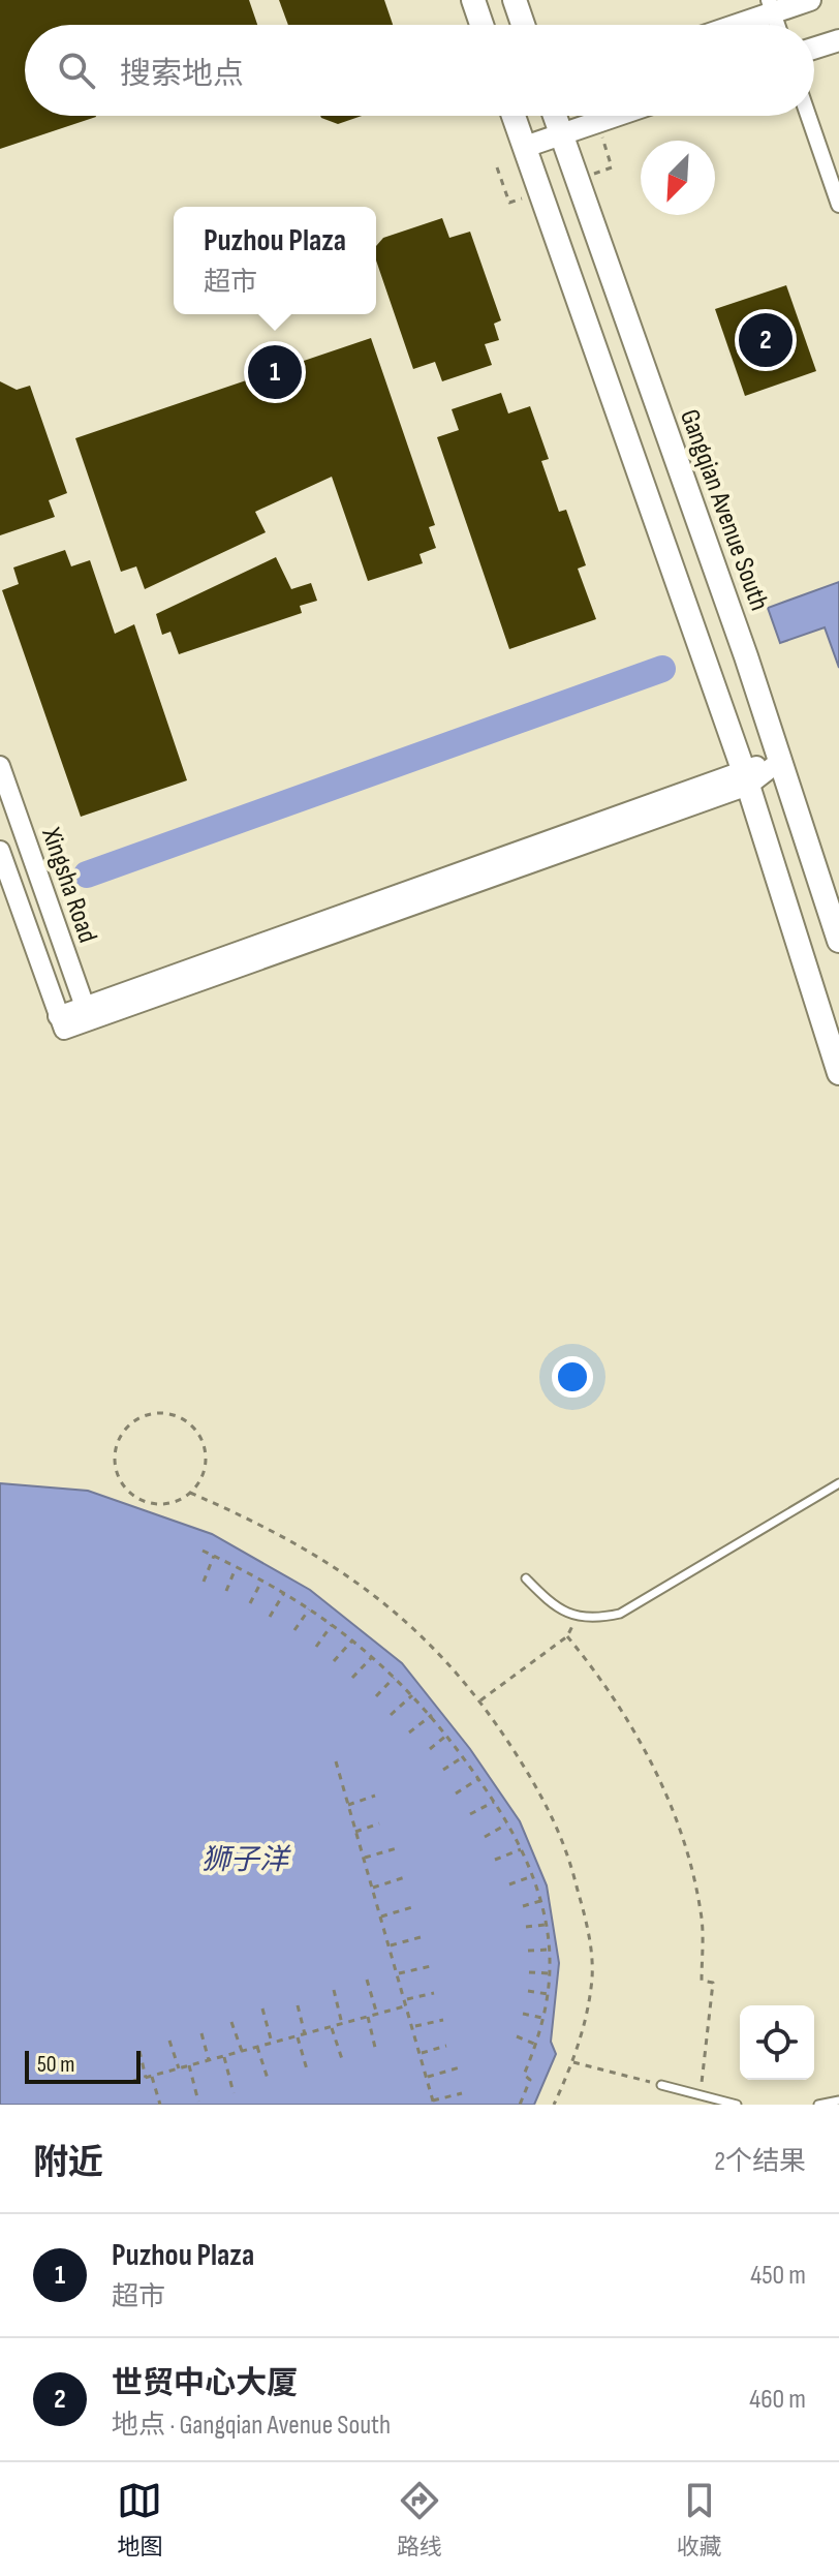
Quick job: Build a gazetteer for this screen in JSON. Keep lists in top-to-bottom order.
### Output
{
  "streets": {
    "main road": ["Gangqian Avenue South"],
    "street": ["Xingsha Road"]
  },
  "water": ["狮子洋"],
  "scale_bar": "50 m",
  "north": "bottom left",
  "page": {
    "search": "搜索地点",
    "popup": ["Puzhou Plaza", "超市"],
    "pins": ["2", "1"],
    "scale": "50 m",
    "heading": ["附近", "2个结果"],
    "list": [
      {
        "mark": "1",
        "name": "Puzhou Plaza",
        "note": "超市",
        "value": "450 m"
      },
      {
        "mark": "2",
        "name": "世贸中心大厦",
        "note": "地点 · Gangqian Avenue South",
        "value": "460 m"
      }
    ],
    "nav": ["地图", "路线", "收藏"]
  }
}
